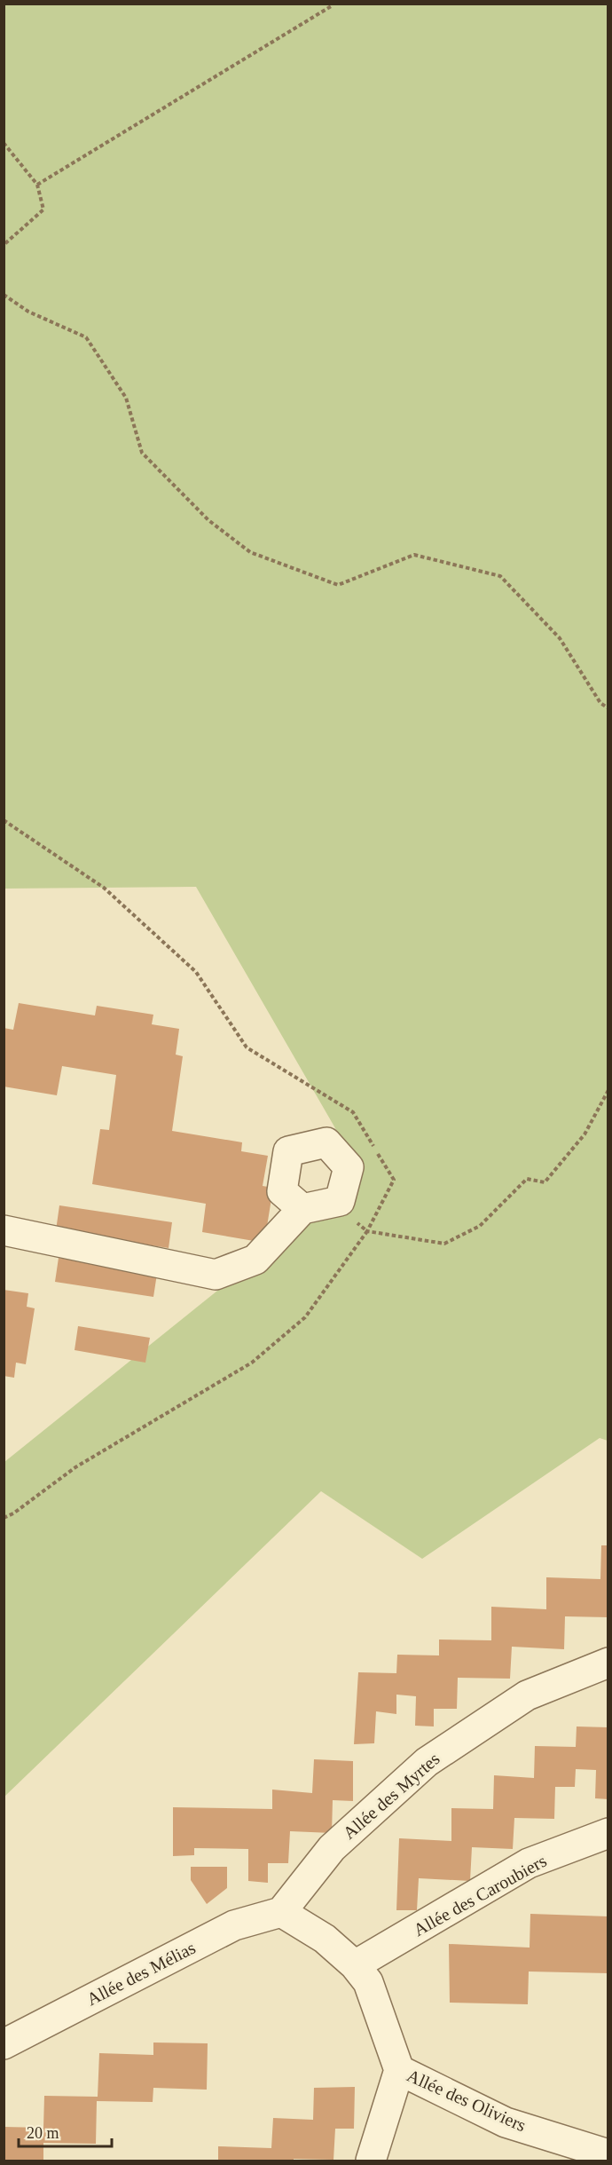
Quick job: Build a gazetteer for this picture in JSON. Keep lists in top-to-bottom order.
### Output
{
  "streets": {
    "street": [
      "Allée des Myrtes",
      "Allée des Caroubiers",
      "Allée des Mélias",
      "Allée des Oliviers"
    ]
  },
  "crossings": [
    ["Allée des Myrtes", "Allée des Mélias"],
    ["Allée des Myrtes", "Allée des Oliviers"],
    ["Allée des Caroubiers", "Allée des Oliviers"],
    ["Allée des Mélias", "Allée des Oliviers"]
  ],
  "scale_bar": "20 m"
}
